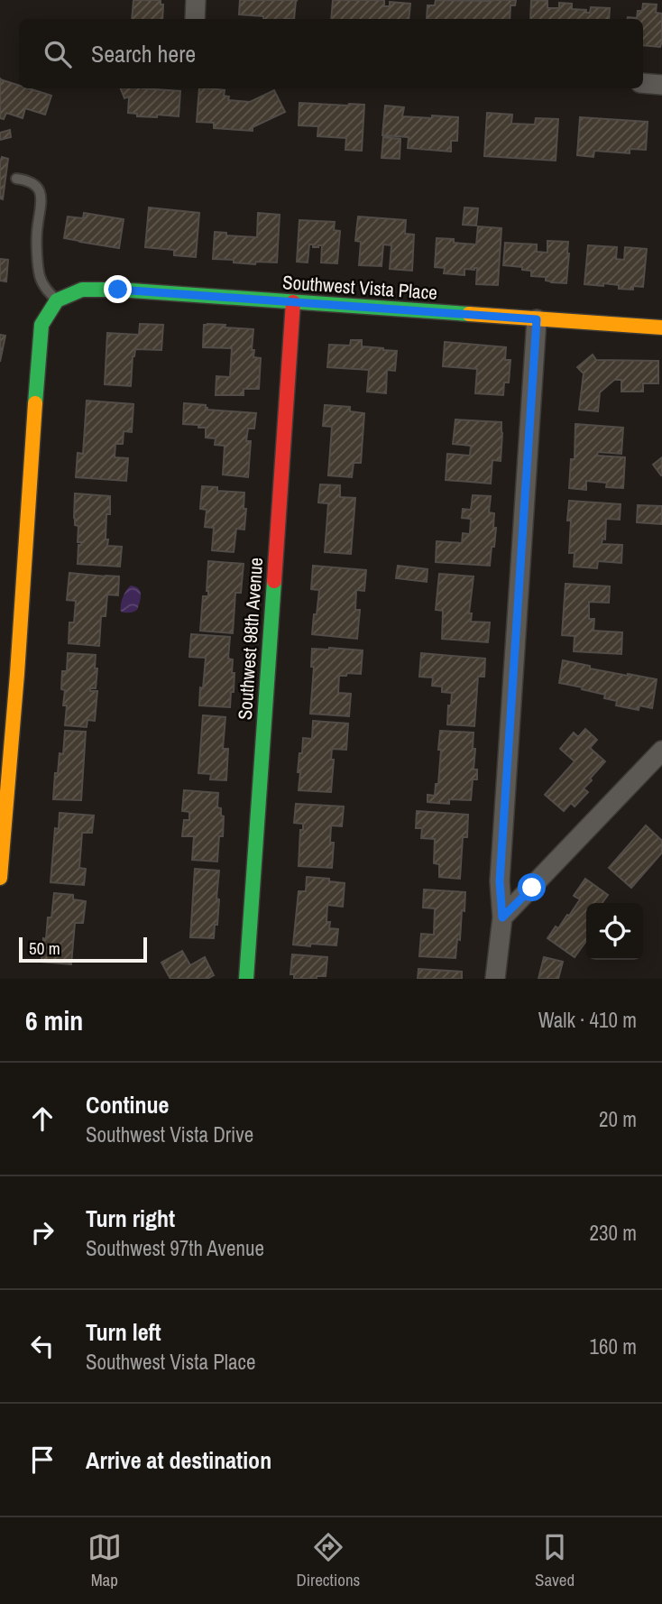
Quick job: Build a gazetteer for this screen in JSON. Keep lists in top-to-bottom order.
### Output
{
  "streets": {
    "street": ["Southwest Vista Place", "Southwest 98th Avenue"]
  },
  "crossings": [
    ["Southwest Vista Place", "Southwest 98th Avenue"]
  ],
  "scale_bar": "50 m",
  "page": {
    "search": "Search here",
    "scale": "50 m",
    "heading": ["6 min", "Walk · 410 m"],
    "list": [
      ["Continue", "Southwest Vista Drive", "20 m"],
      ["Turn right", "Southwest 97th Avenue", "230 m"],
      ["Turn left", "Southwest Vista Place", "160 m"],
      "Arrive at destination"
    ],
    "nav": ["Map", "Directions", "Saved"]
  }
}
